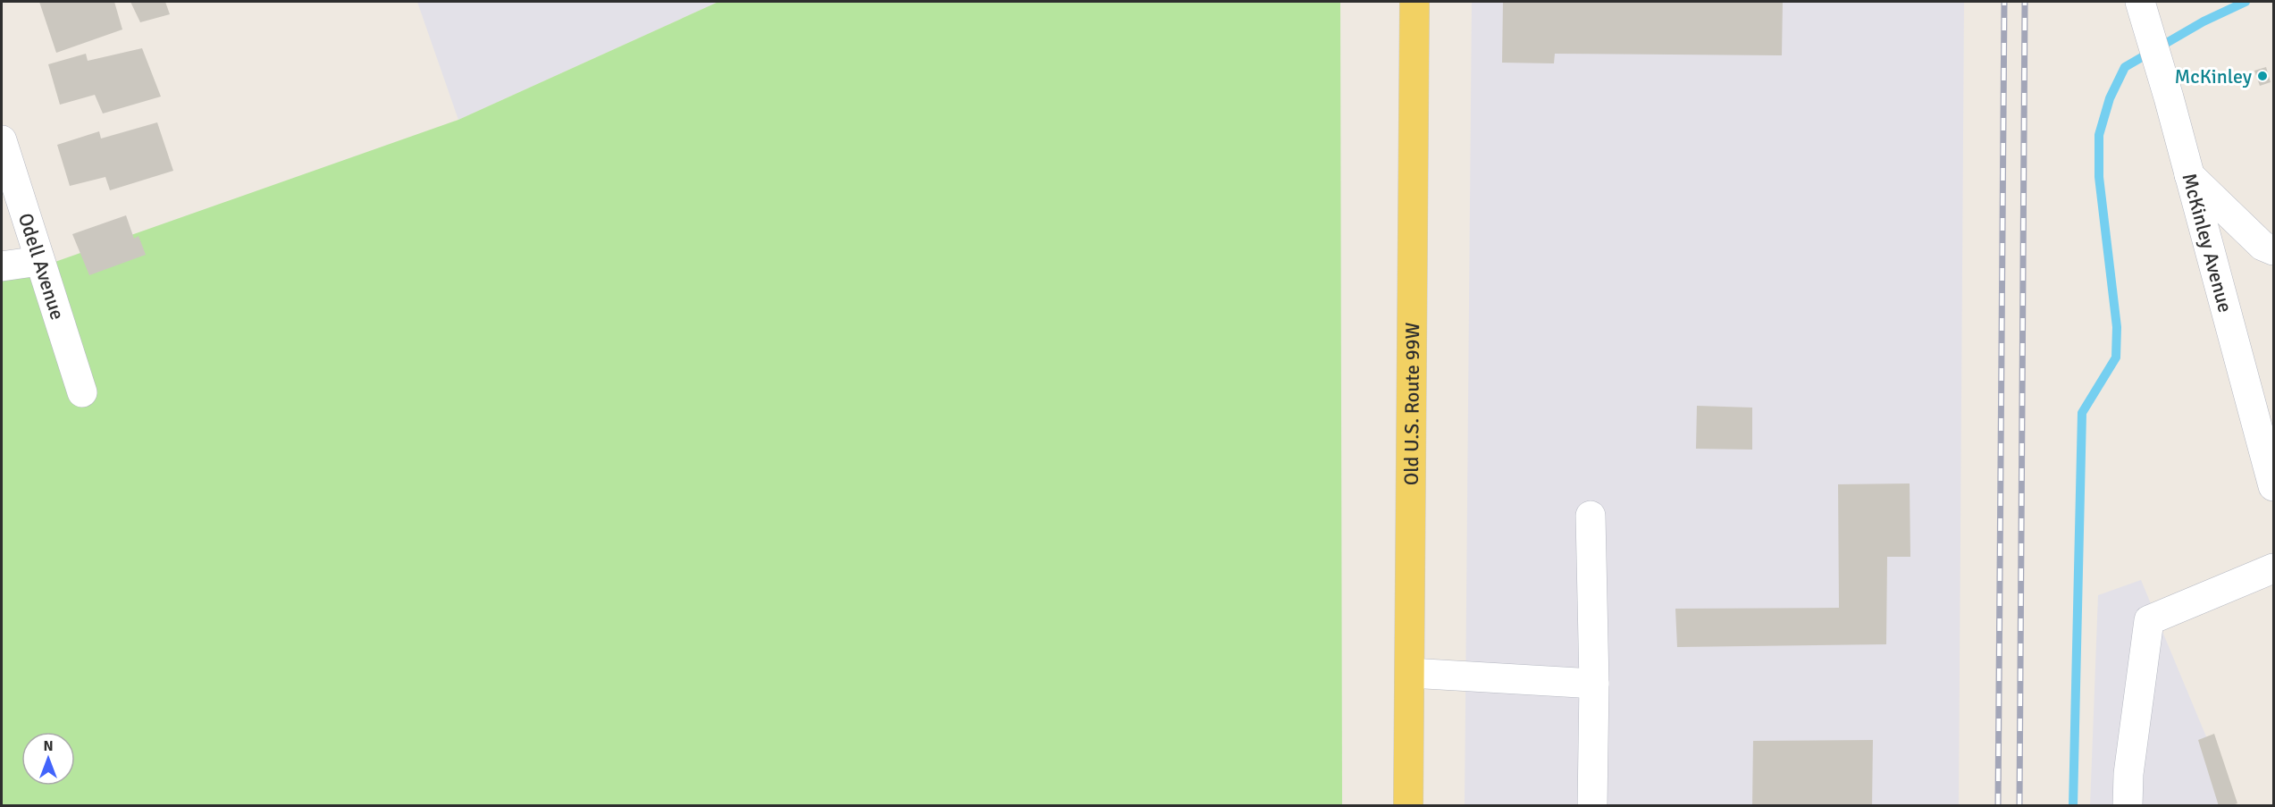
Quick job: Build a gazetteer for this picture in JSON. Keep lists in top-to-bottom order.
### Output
{
  "streets": {
    "main road": ["Old U.S. Route 99W"],
    "street": ["McKinley Avenue", "Odell Avenue"]
  },
  "places": ["McKinley"],
  "north": "top"
}
